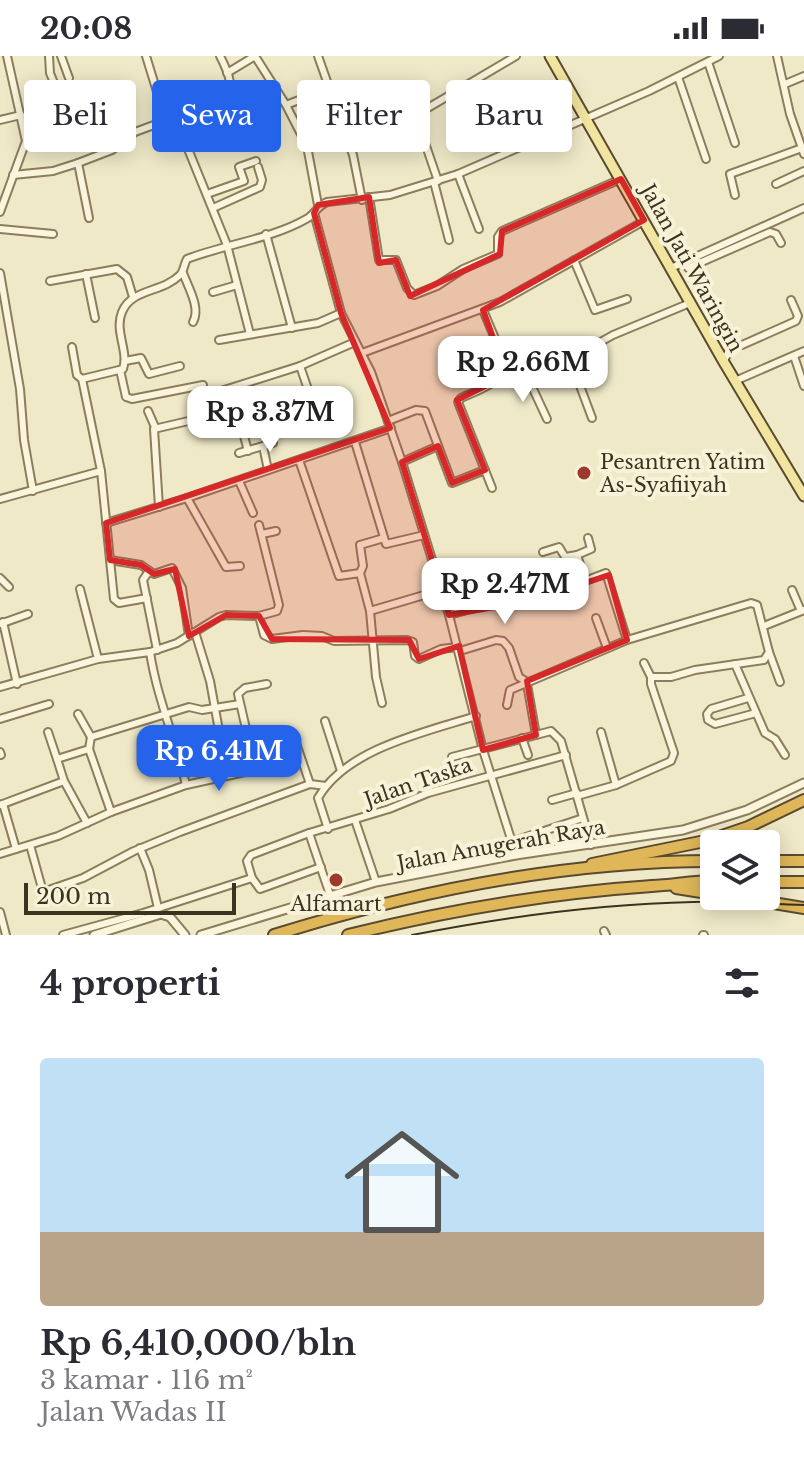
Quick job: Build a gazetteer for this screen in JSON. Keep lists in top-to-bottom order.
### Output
{
  "streets": {
    "main road": ["Jalan Jati Waringin"],
    "street": ["Jalan Taska", "Jalan Anugerah Raya"]
  },
  "crossings": [
    ["Jalan Taska", "Jalan Anugerah Raya"]
  ],
  "places": ["Pesantren Yatim As-Syafiiyah", "Alfamart"],
  "scale_bar": "200 m",
  "page": {
    "status": "20:08",
    "chip": [
      "Beli",
      "Sewa",
      "Filter",
      "Baru"
    ],
    "price": [
      "Rp 2.66M",
      "Rp 3.37M",
      "Rp 2.47M",
      "Rp 6.41M"
    ],
    "scale": "200 m",
    "heading": "4 properti",
    "list": [
      {
        "name": "Rp 6,410,000/bln",
        "note": "3 kamar · 116 m² · Jalan Wadas II"
      }
    ]
  }
}
